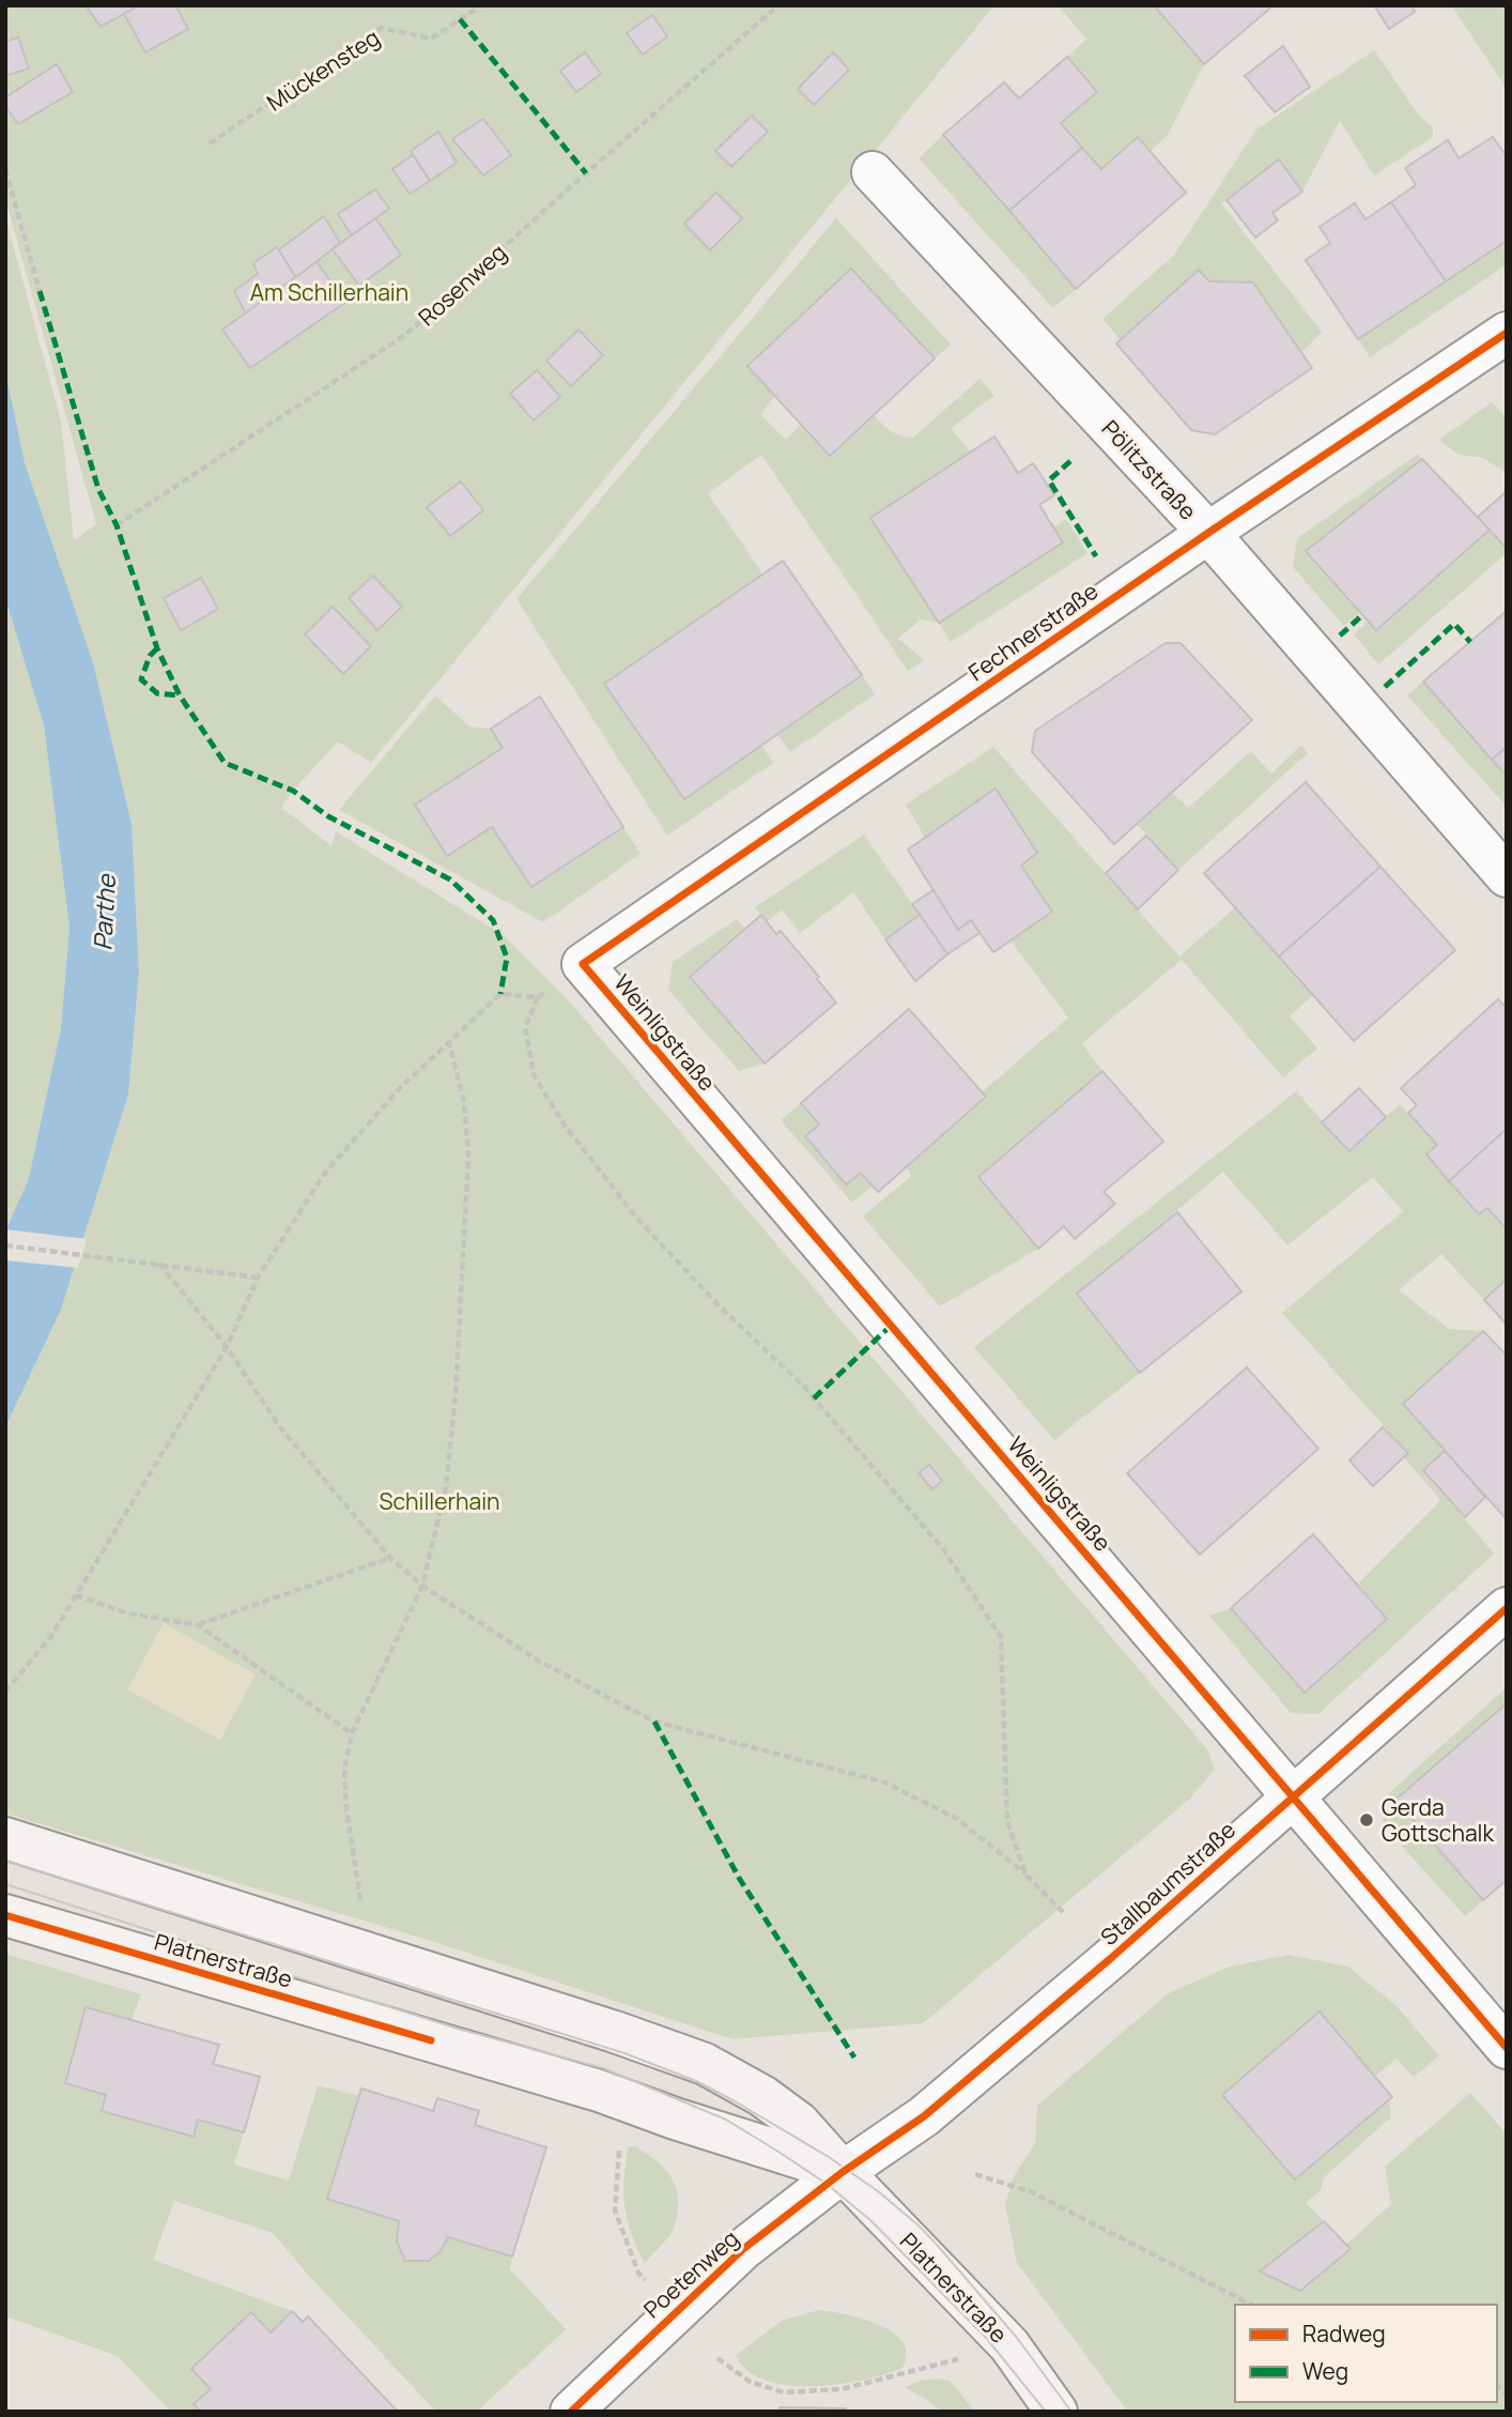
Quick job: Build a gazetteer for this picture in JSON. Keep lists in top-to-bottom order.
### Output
{
  "streets": {
    "main road": ["Platnerstraße"],
    "street": [
      "Pölitzstraße",
      "Fechnerstraße",
      "Weinligstraße",
      "Stallbaumstraße",
      "Poetenweg"
    ],
    "path": ["Mückensteg", "Rosenweg"]
  },
  "crossings": [
    ["Pölitzstraße", "Fechnerstraße"],
    ["Fechnerstraße", "Weinligstraße"],
    ["Weinligstraße", "Stallbaumstraße"],
    ["Stallbaumstraße", "Platnerstraße"],
    ["Stallbaumstraße", "Poetenweg"],
    ["Platnerstraße", "Poetenweg"]
  ],
  "water": ["Parthe"],
  "parks": ["Am Schillerhain", "Schillerhain"],
  "places": ["Gerda Gottschalk"],
  "legend": ["Radweg", "Weg"]
}
